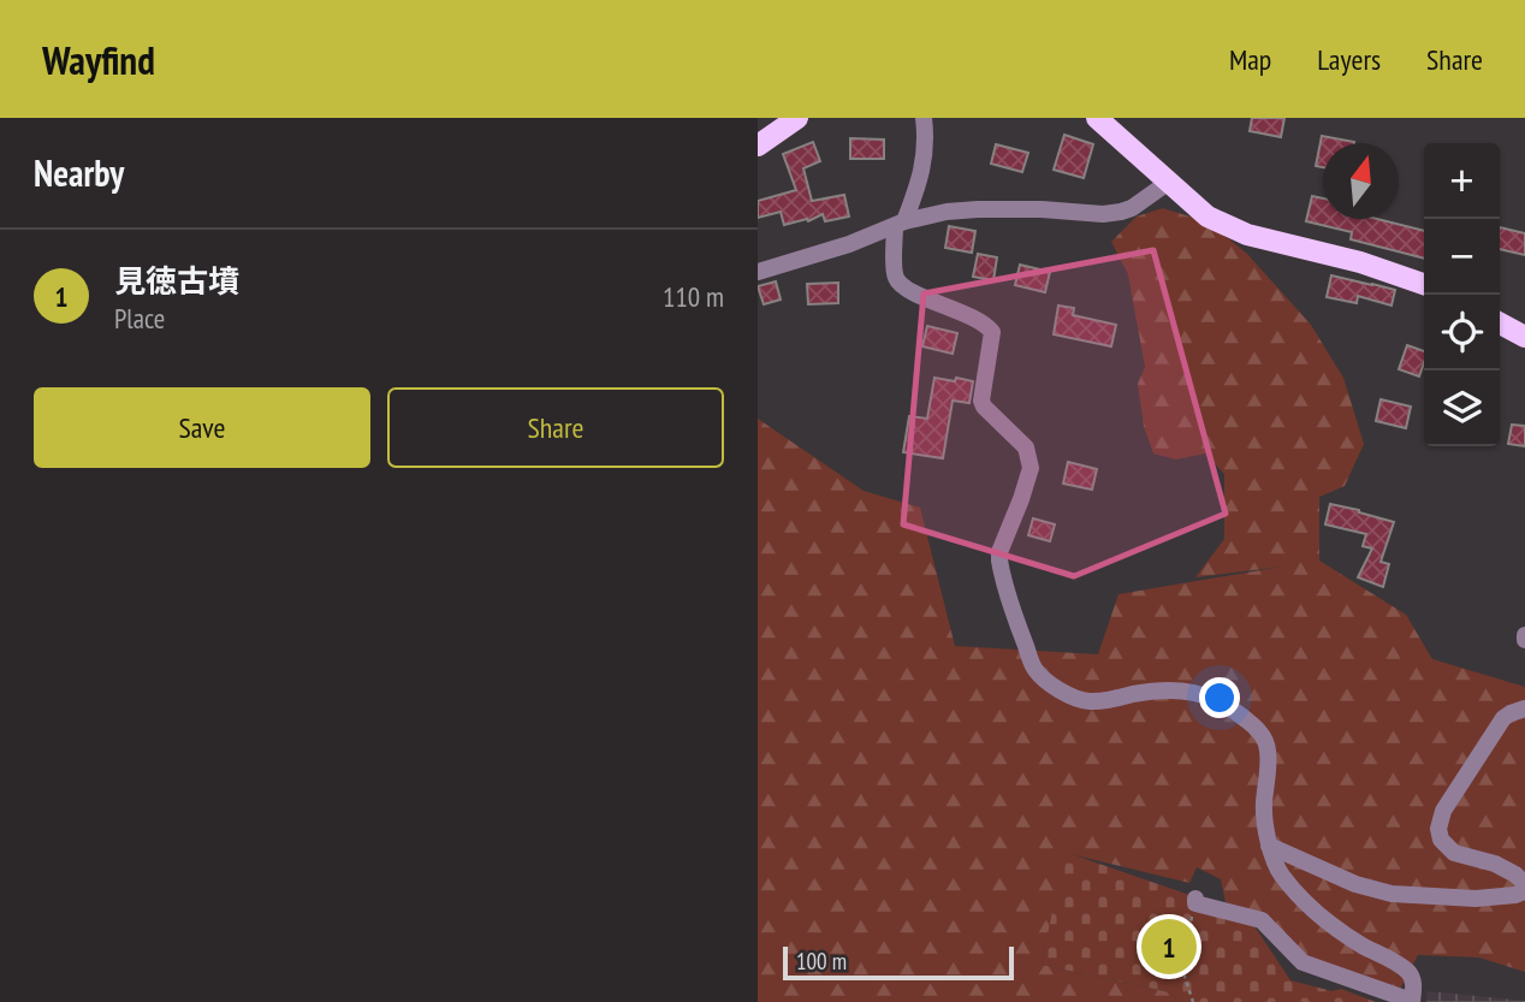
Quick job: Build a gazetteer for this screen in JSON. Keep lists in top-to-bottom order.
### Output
{
  "scale_bar": "100 m",
  "north": "top",
  "page": {
    "header": "Wayfind",
    "nav": ["Map", "Layers", "Share"],
    "heading": "Nearby",
    "map_buttons": ["+", "−"],
    "list": [
      {
        "mark": "1",
        "name": "見徳古墳",
        "note": "Place",
        "value": "110 m"
      }
    ],
    "buttons": ["Save", "Share"],
    "pins": "1",
    "scale": "100 m"
  }
}
